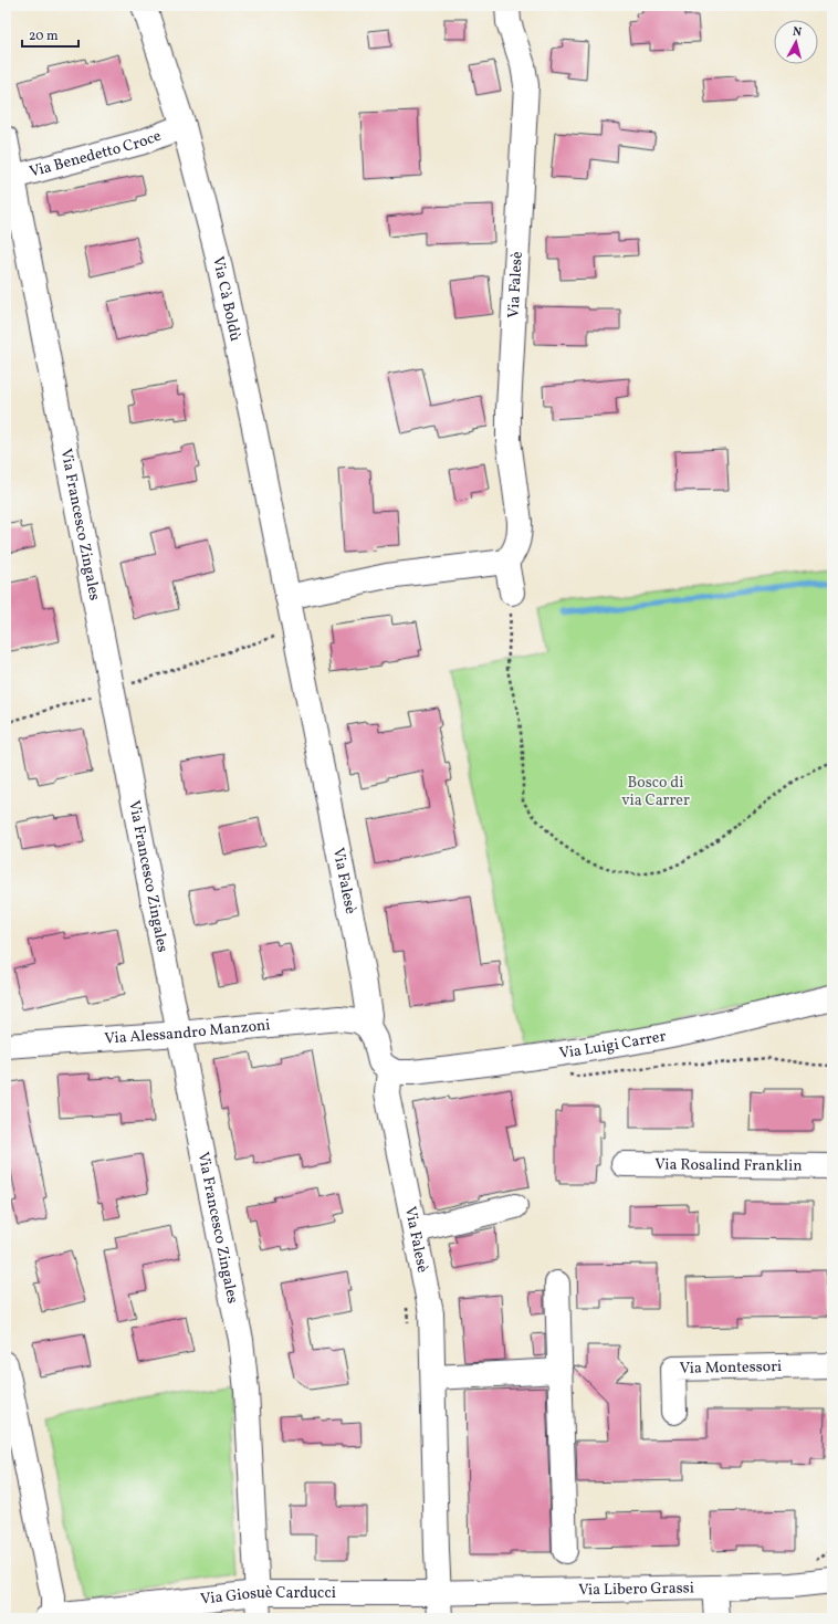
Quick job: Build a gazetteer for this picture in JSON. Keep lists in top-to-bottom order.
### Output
{
  "streets": {
    "street": [
      "Via Benedetto Croce",
      "Via Falesè",
      "Via Cà Boldù",
      "Via Francesco Zingales",
      "Via Alessandro Manzoni",
      "Via Luigi Carrer",
      "Via Rosalind Franklin",
      "Via Montessori",
      "Via Libero Grassi",
      "Via Giosuè Carducci"
    ]
  },
  "crossings": [
    ["Via Benedetto Croce", "Via Cà Boldù"],
    ["Via Benedetto Croce", "Via Francesco Zingales"],
    ["Via Falesè", "Via Cà Boldù"],
    ["Via Falesè", "Via Alessandro Manzoni"],
    ["Via Falesè", "Via Luigi Carrer"],
    ["Via Falesè", "Via Libero Grassi"],
    ["Via Falesè", "Via Giosuè Carducci"],
    ["Via Francesco Zingales", "Via Alessandro Manzoni"],
    ["Via Francesco Zingales", "Via Giosuè Carducci"],
    ["Via Libero Grassi", "Via Giosuè Carducci"]
  ],
  "parks": ["Bosco di via Carrer"],
  "scale_bar": "20 m",
  "north": "top"
}
